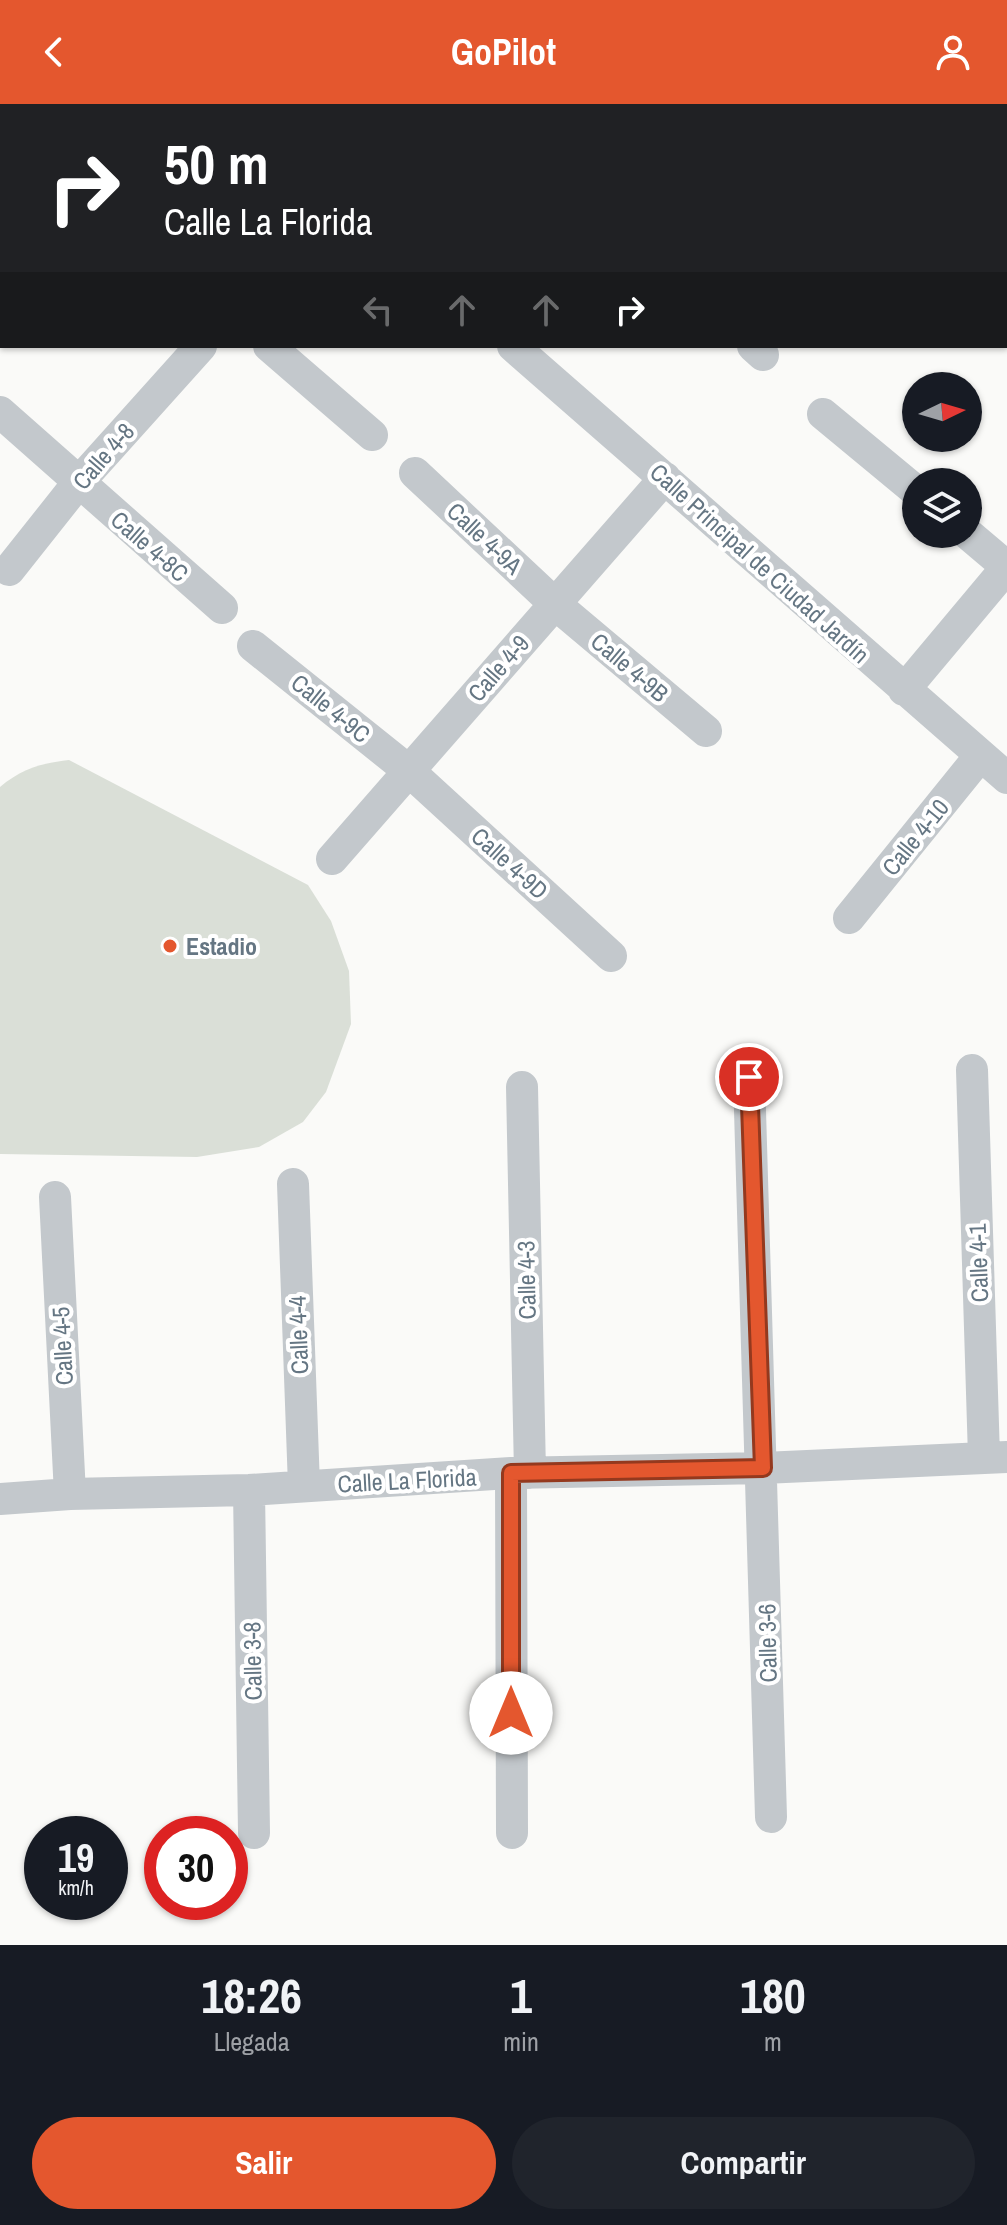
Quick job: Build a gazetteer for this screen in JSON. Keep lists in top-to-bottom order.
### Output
{
  "streets": {
    "street": [
      "Calle 4-8",
      "Calle 4-9A",
      "Calle 4-8C",
      "Calle Principal de Ciudad Jardín",
      "Calle 4-9B",
      "Calle 4-9",
      "Calle 4-9C",
      "Calle 4-10",
      "Calle 4-9D",
      "Calle 4-1",
      "Calle 4-3",
      "Calle 4-4",
      "Calle 4-5",
      "Calle La Florida",
      "Calle 3-6",
      "Calle 3-8"
    ]
  },
  "crossings": [
    ["Calle 4-8", "Calle 4-8C"],
    ["Calle 4-9A", "Calle 4-9B"],
    ["Calle 4-9A", "Calle 4-9"],
    ["Calle Principal de Ciudad Jardín", "Calle 4-9"],
    ["Calle Principal de Ciudad Jardín", "Calle 4-10"],
    ["Calle 4-9B", "Calle 4-9"],
    ["Calle 4-9", "Calle 4-9C"],
    ["Calle 4-9", "Calle 4-9D"],
    ["Calle 4-9C", "Calle 4-9D"],
    ["Calle 4-1", "Calle La Florida"],
    ["Calle 4-3", "Calle La Florida"],
    ["Calle 4-4", "Calle La Florida"],
    ["Calle 4-5", "Calle La Florida"],
    ["Calle La Florida", "Calle 3-6"],
    ["Calle La Florida", "Calle 3-8"]
  ],
  "places": ["Estadio"],
  "north": "right",
  "page": {
    "header": "GoPilot",
    "turn": ["50 m", "Calle La Florida"],
    "speed": "19 km/h",
    "limit": "30",
    "eta": [
      "18:26",
      "Llegada",
      "1",
      "min",
      "180",
      "m"
    ],
    "buttons": ["Salir", "Compartir"]
  }
}
